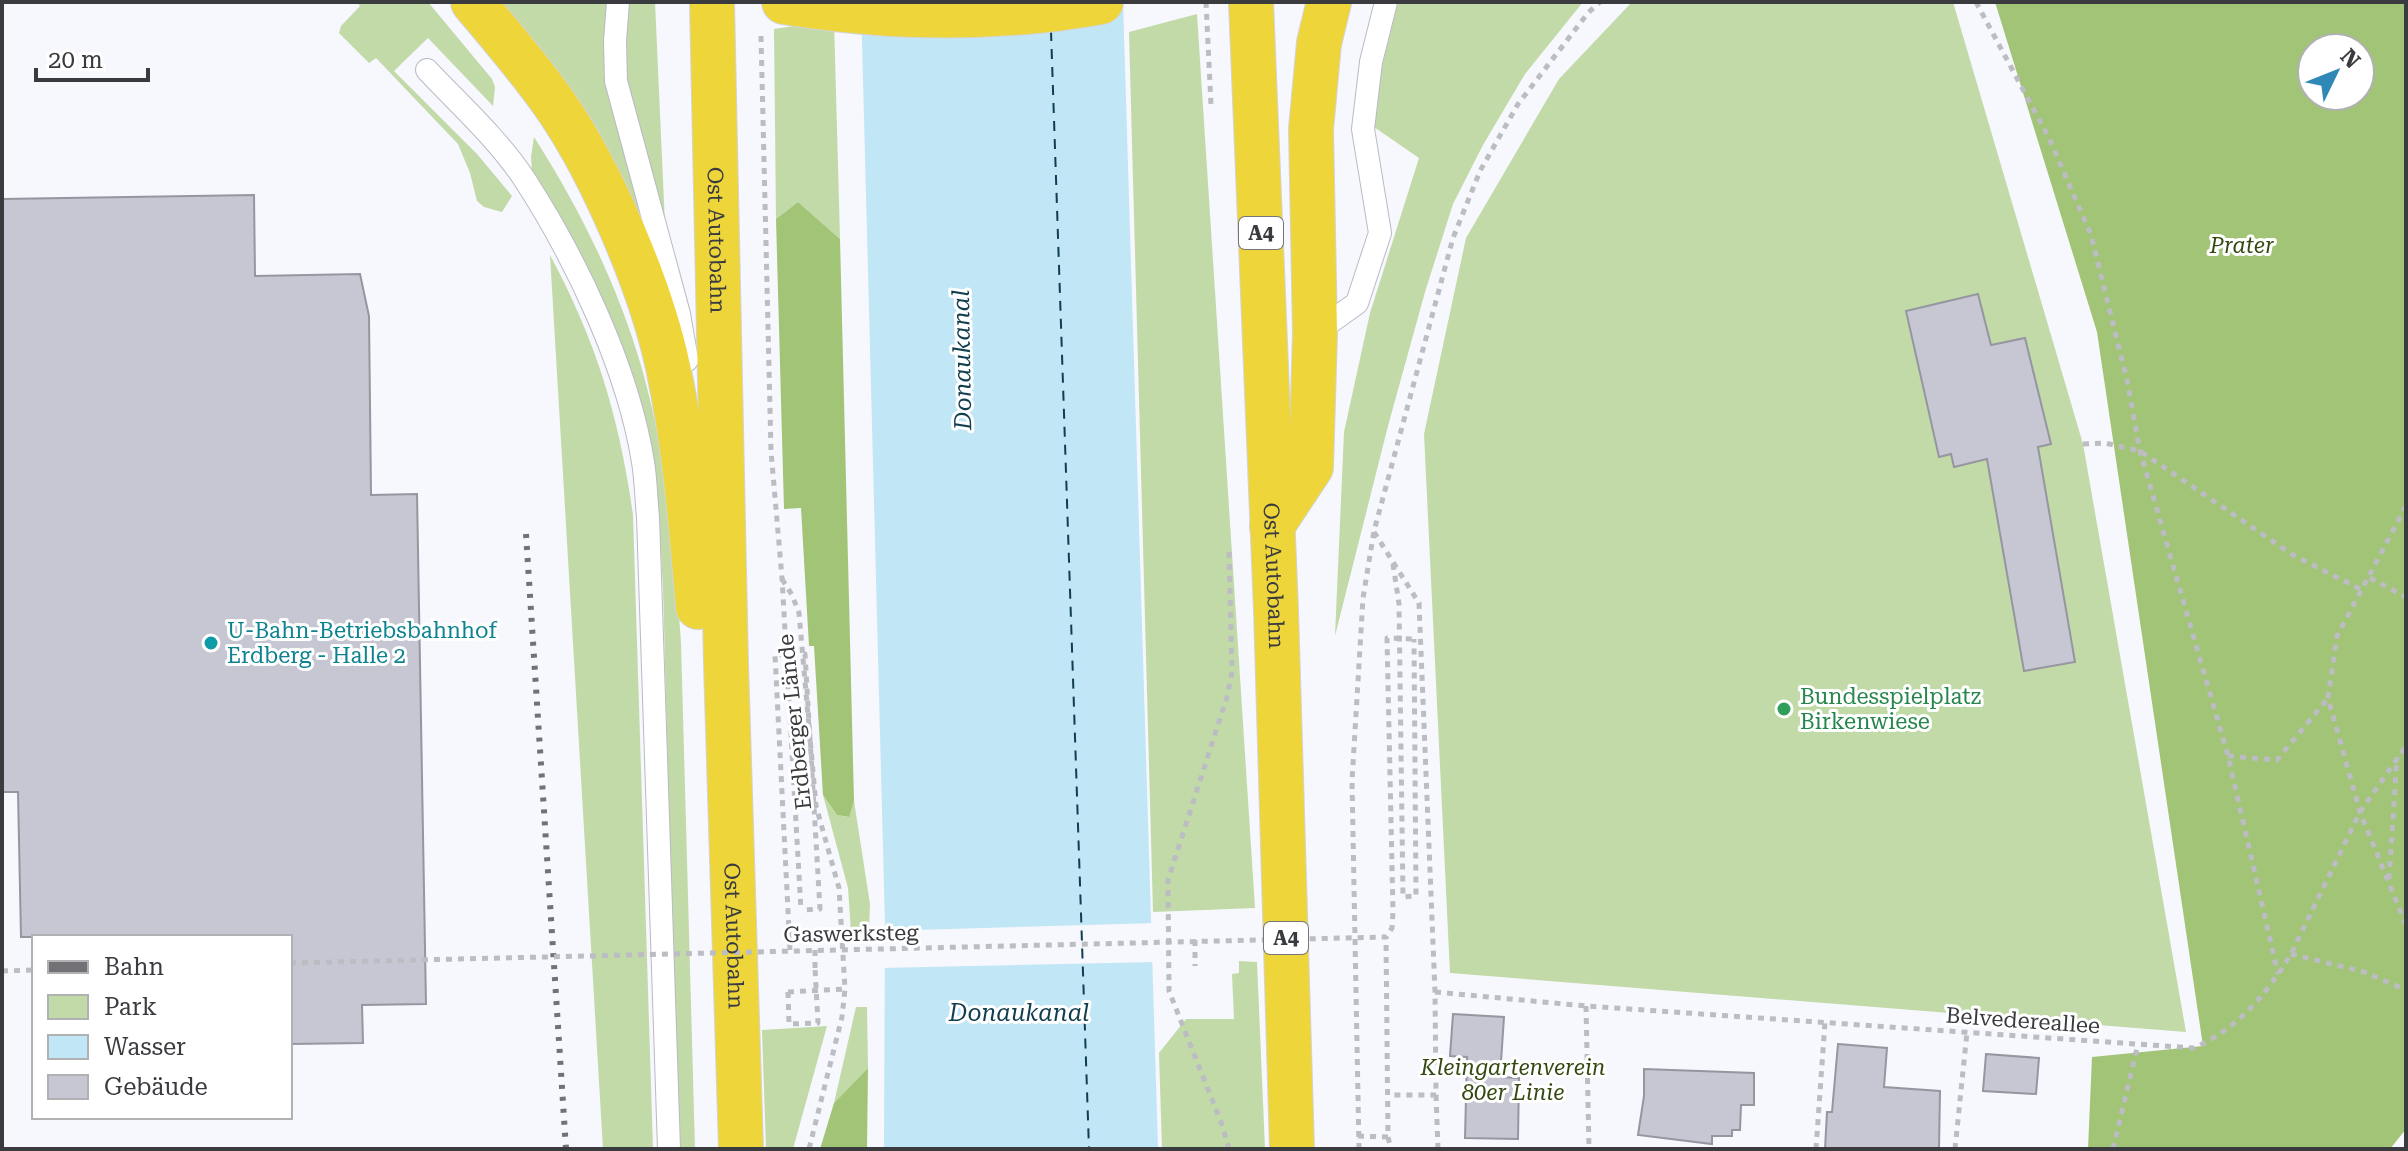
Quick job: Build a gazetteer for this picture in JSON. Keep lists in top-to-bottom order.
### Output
{
  "streets": {
    "highway": ["A4", "Ost Autobahn"],
    "path": ["Erdberger Lände", "Gaswerksteg", "Belvedereallee"]
  },
  "water": ["Donaukanal"],
  "parks": ["Prater", "Kleingartenverein 80er Linie"],
  "places": ["U-Bahn-Betriebsbahnhof Erdberg - Halle 2", "Bundesspielplatz Birkenwiese"],
  "legend": [
    "Bahn",
    "Park",
    "Wasser",
    "Gebäude"
  ],
  "scale_bar": "20 m",
  "north": "top right"
}
